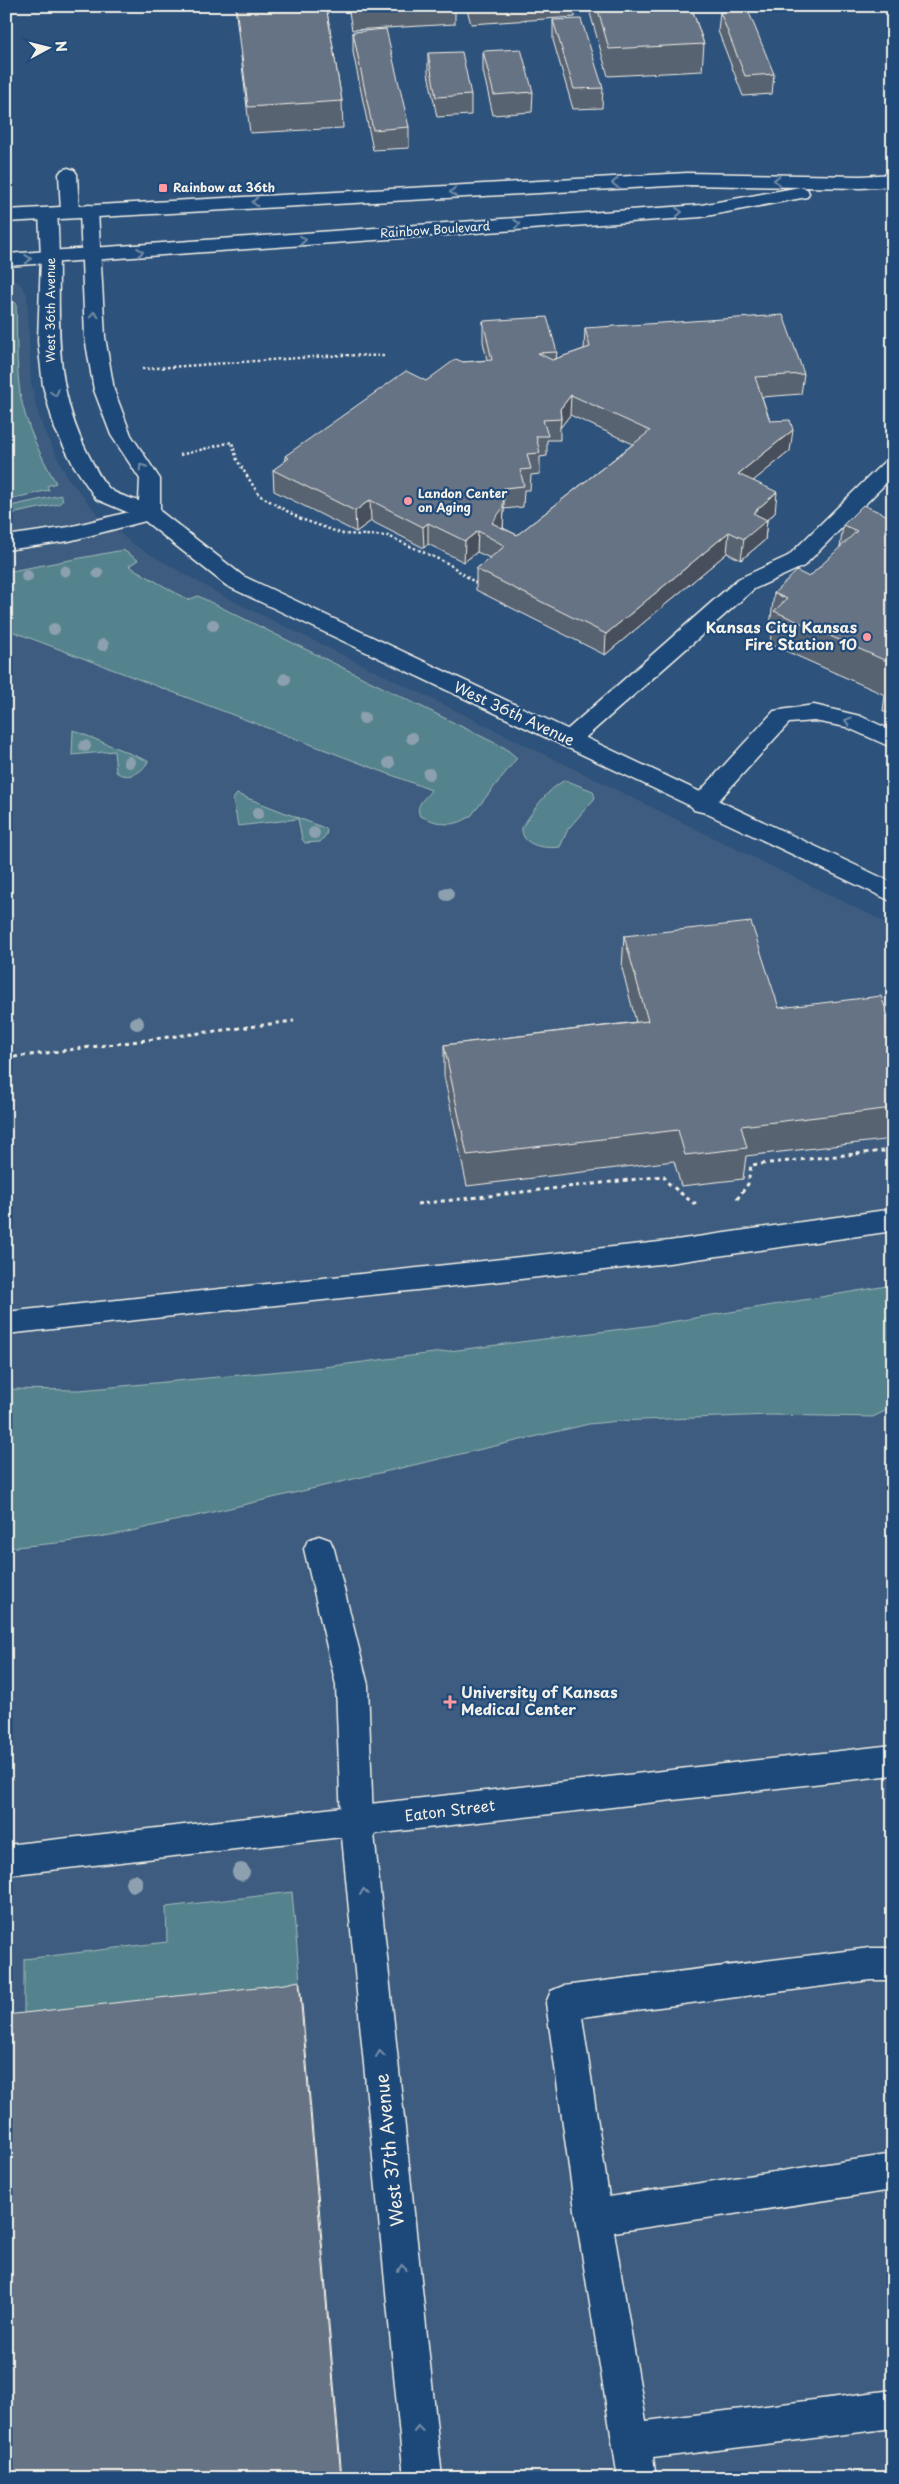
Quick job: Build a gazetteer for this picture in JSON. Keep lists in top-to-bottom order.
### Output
{
  "streets": {
    "street": [
      "Rainbow Boulevard",
      "West 36th Avenue",
      "Eaton Street",
      "West 37th Avenue"
    ]
  },
  "crossings": [
    ["Rainbow Boulevard", "West 36th Avenue"],
    ["Eaton Street", "West 37th Avenue"]
  ],
  "places": {
    "transit": ["Rainbow at 36th"],
    "other": ["Landon Center on Aging", "Kansas City Kansas Fire Station 10"],
    "health": ["University of Kansas Medical Center"]
  },
  "north": "right"
}
